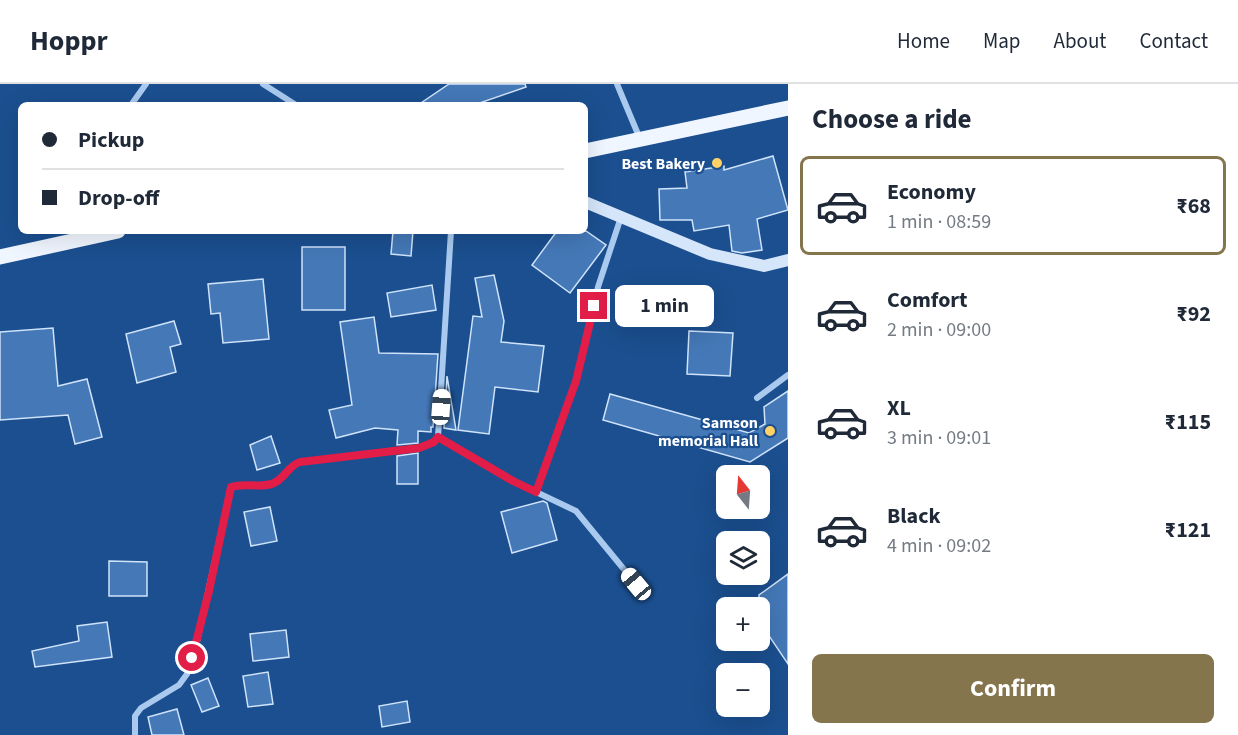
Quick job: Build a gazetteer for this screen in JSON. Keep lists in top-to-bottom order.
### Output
{
  "places": ["Best Bakery", "Samson memorial Hall"],
  "north": "top",
  "page": {
    "header": "Hoppr",
    "nav": [
      "Home",
      "Map",
      "About",
      "Contact"
    ],
    "heading": "Choose a ride",
    "banner": ["Pickup", "Drop-off"],
    "list": [
      {
        "name": "Economy",
        "note": "1 min · 08:59",
        "value": "₹68"
      },
      {
        "name": "Comfort",
        "note": "2 min · 09:00",
        "value": "₹92"
      },
      {
        "name": "XL",
        "note": "3 min · 09:01",
        "value": "₹115"
      },
      {
        "name": "Black",
        "note": "4 min · 09:02",
        "value": "₹121"
      }
    ],
    "bubble": "1 min",
    "map_buttons": ["+", "−"],
    "buttons": "Confirm"
  }
}
